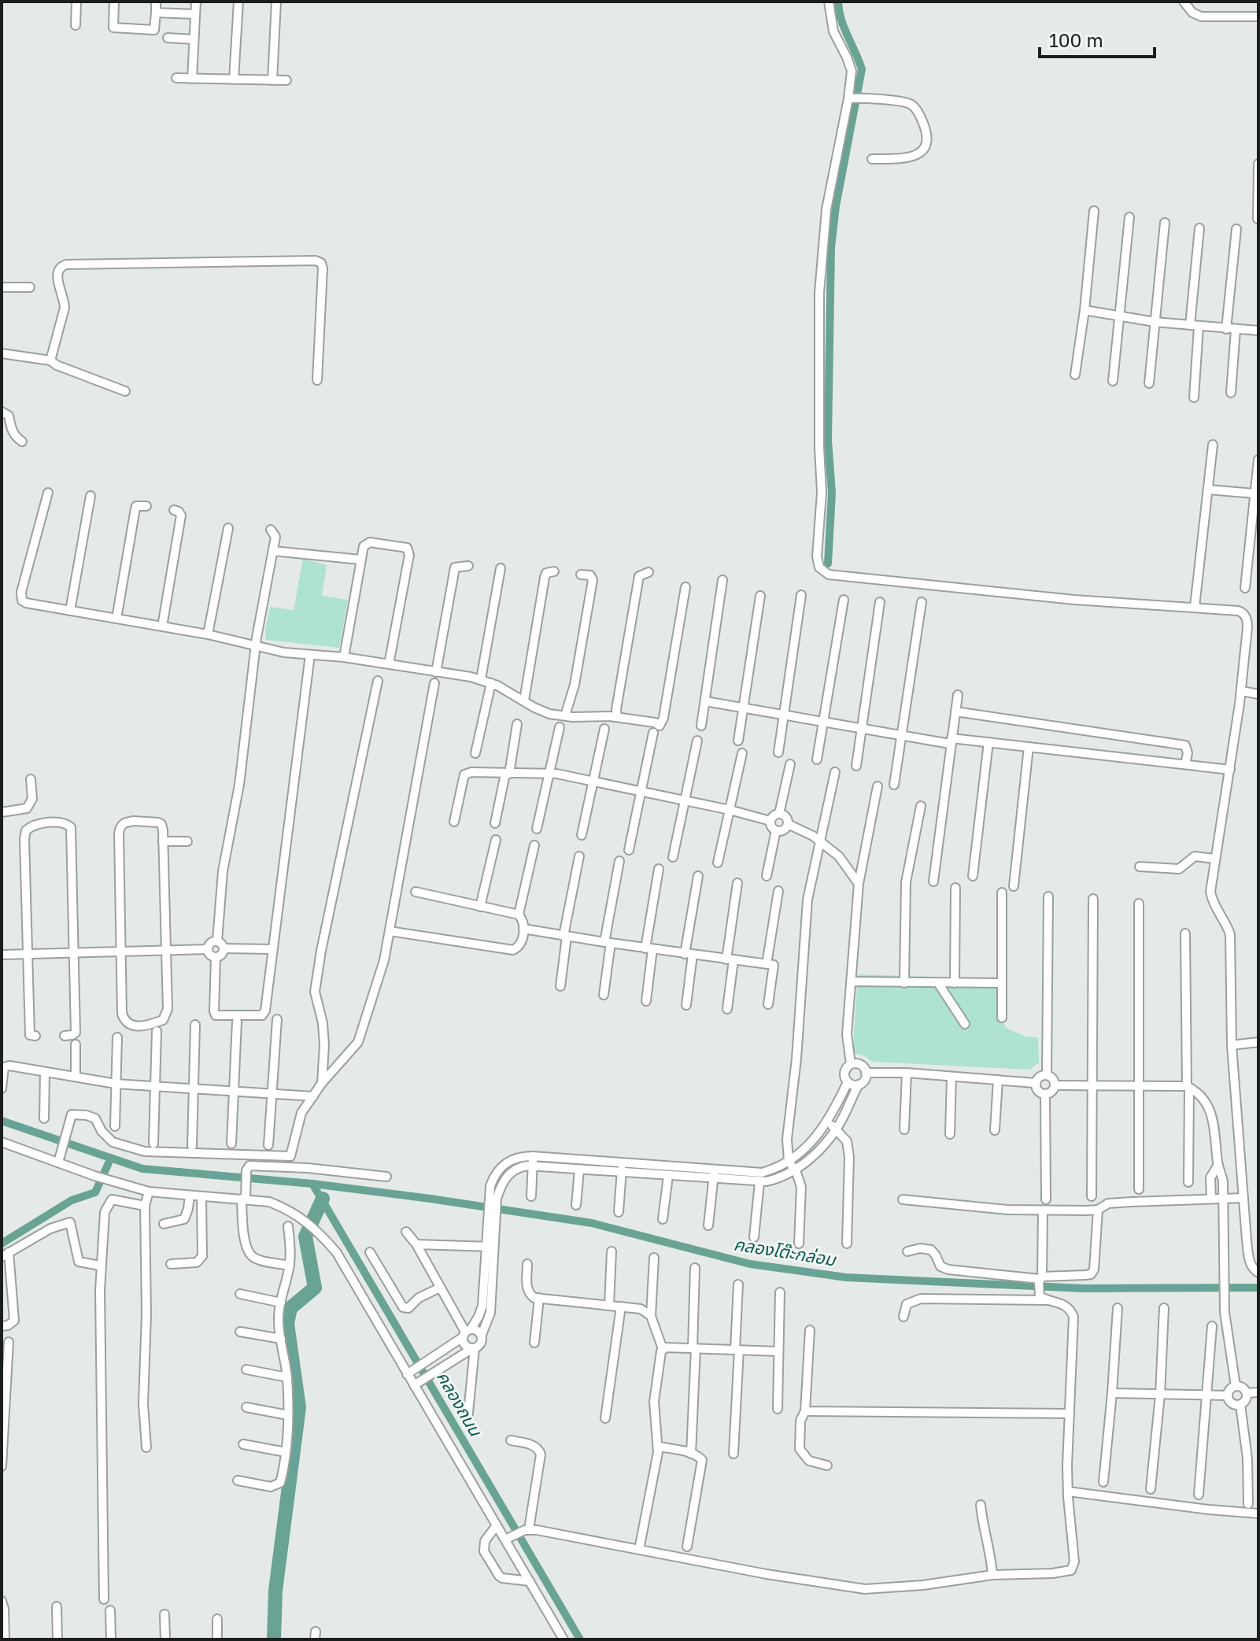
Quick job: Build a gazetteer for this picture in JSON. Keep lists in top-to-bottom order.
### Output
{
  "water": ["คลองโต๊ะกล่อม", "คลองถนน"],
  "scale_bar": "100 m"
}
